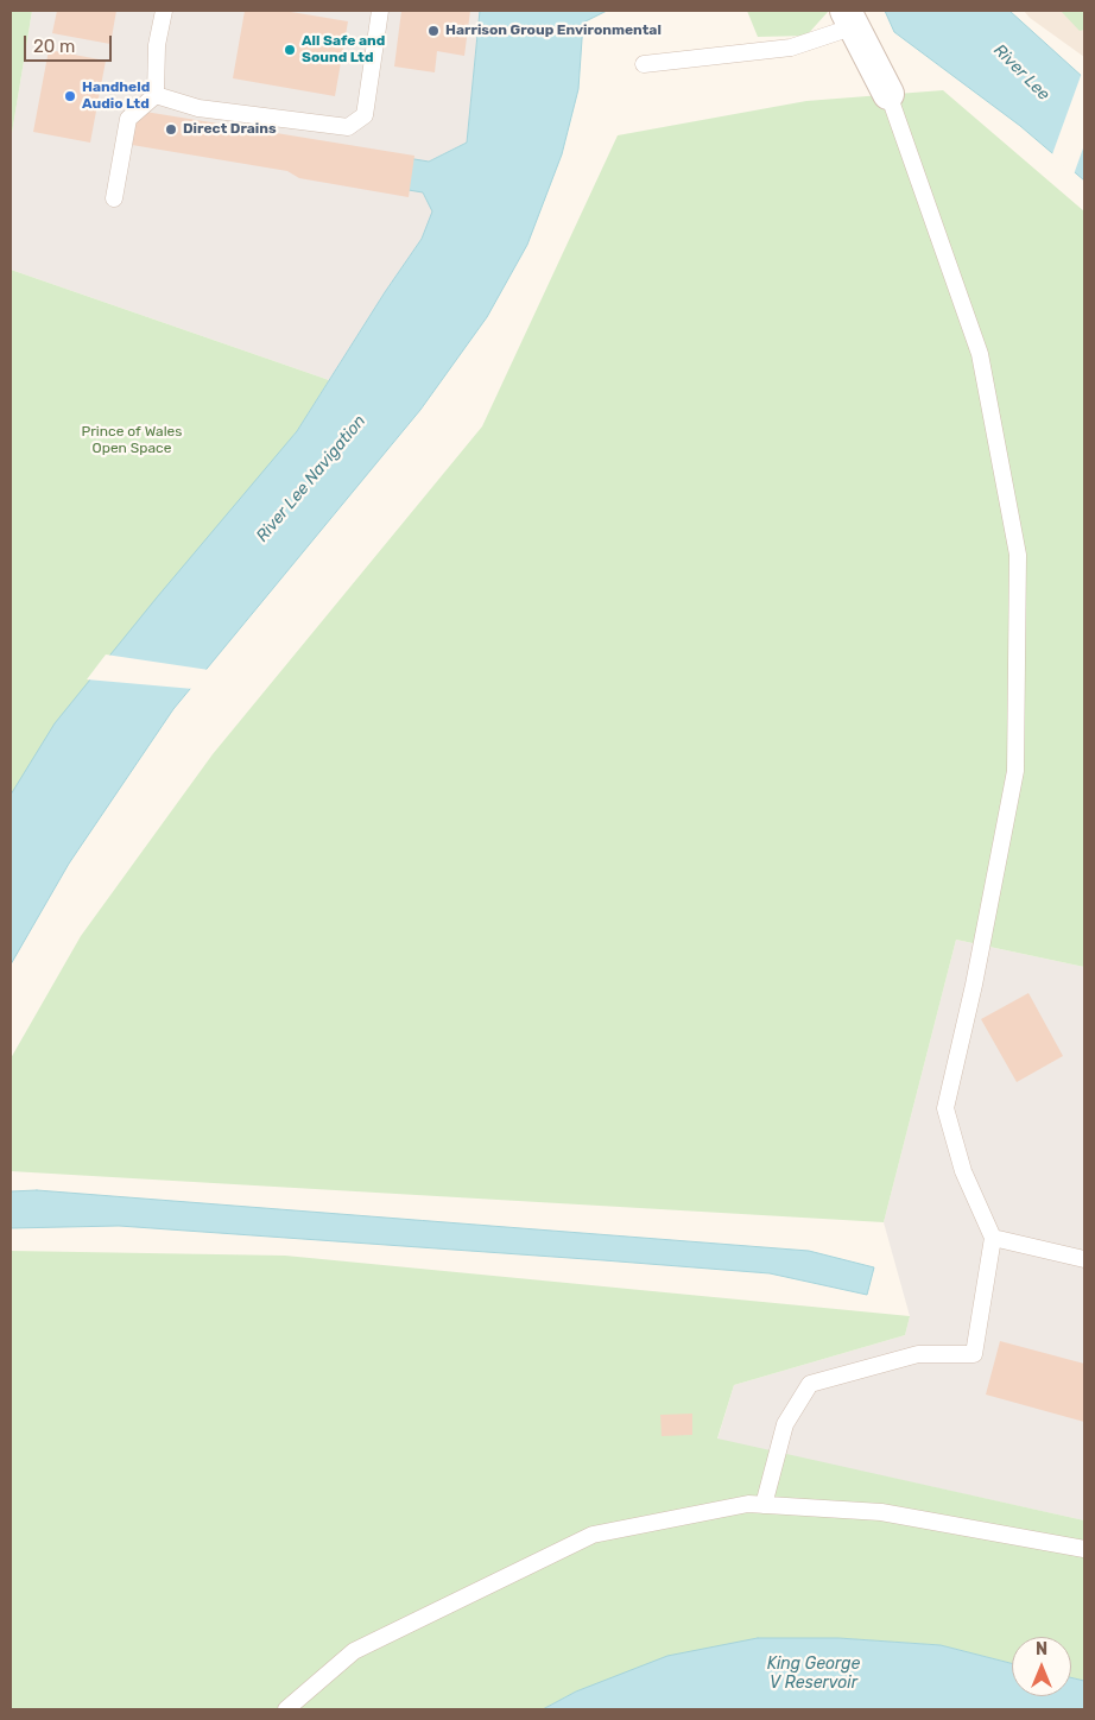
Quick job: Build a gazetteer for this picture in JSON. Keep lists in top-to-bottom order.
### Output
{
  "water": ["River Lee", "River Lee Navigation", "King George V Reservoir"],
  "parks": ["Prince of Wales Open Space"],
  "places": [
    "Harrison Group Environmental",
    "All Safe and Sound Ltd",
    "Handheld Audio Ltd",
    "Direct Drains"
  ],
  "scale_bar": "20 m",
  "north": "top"
}
